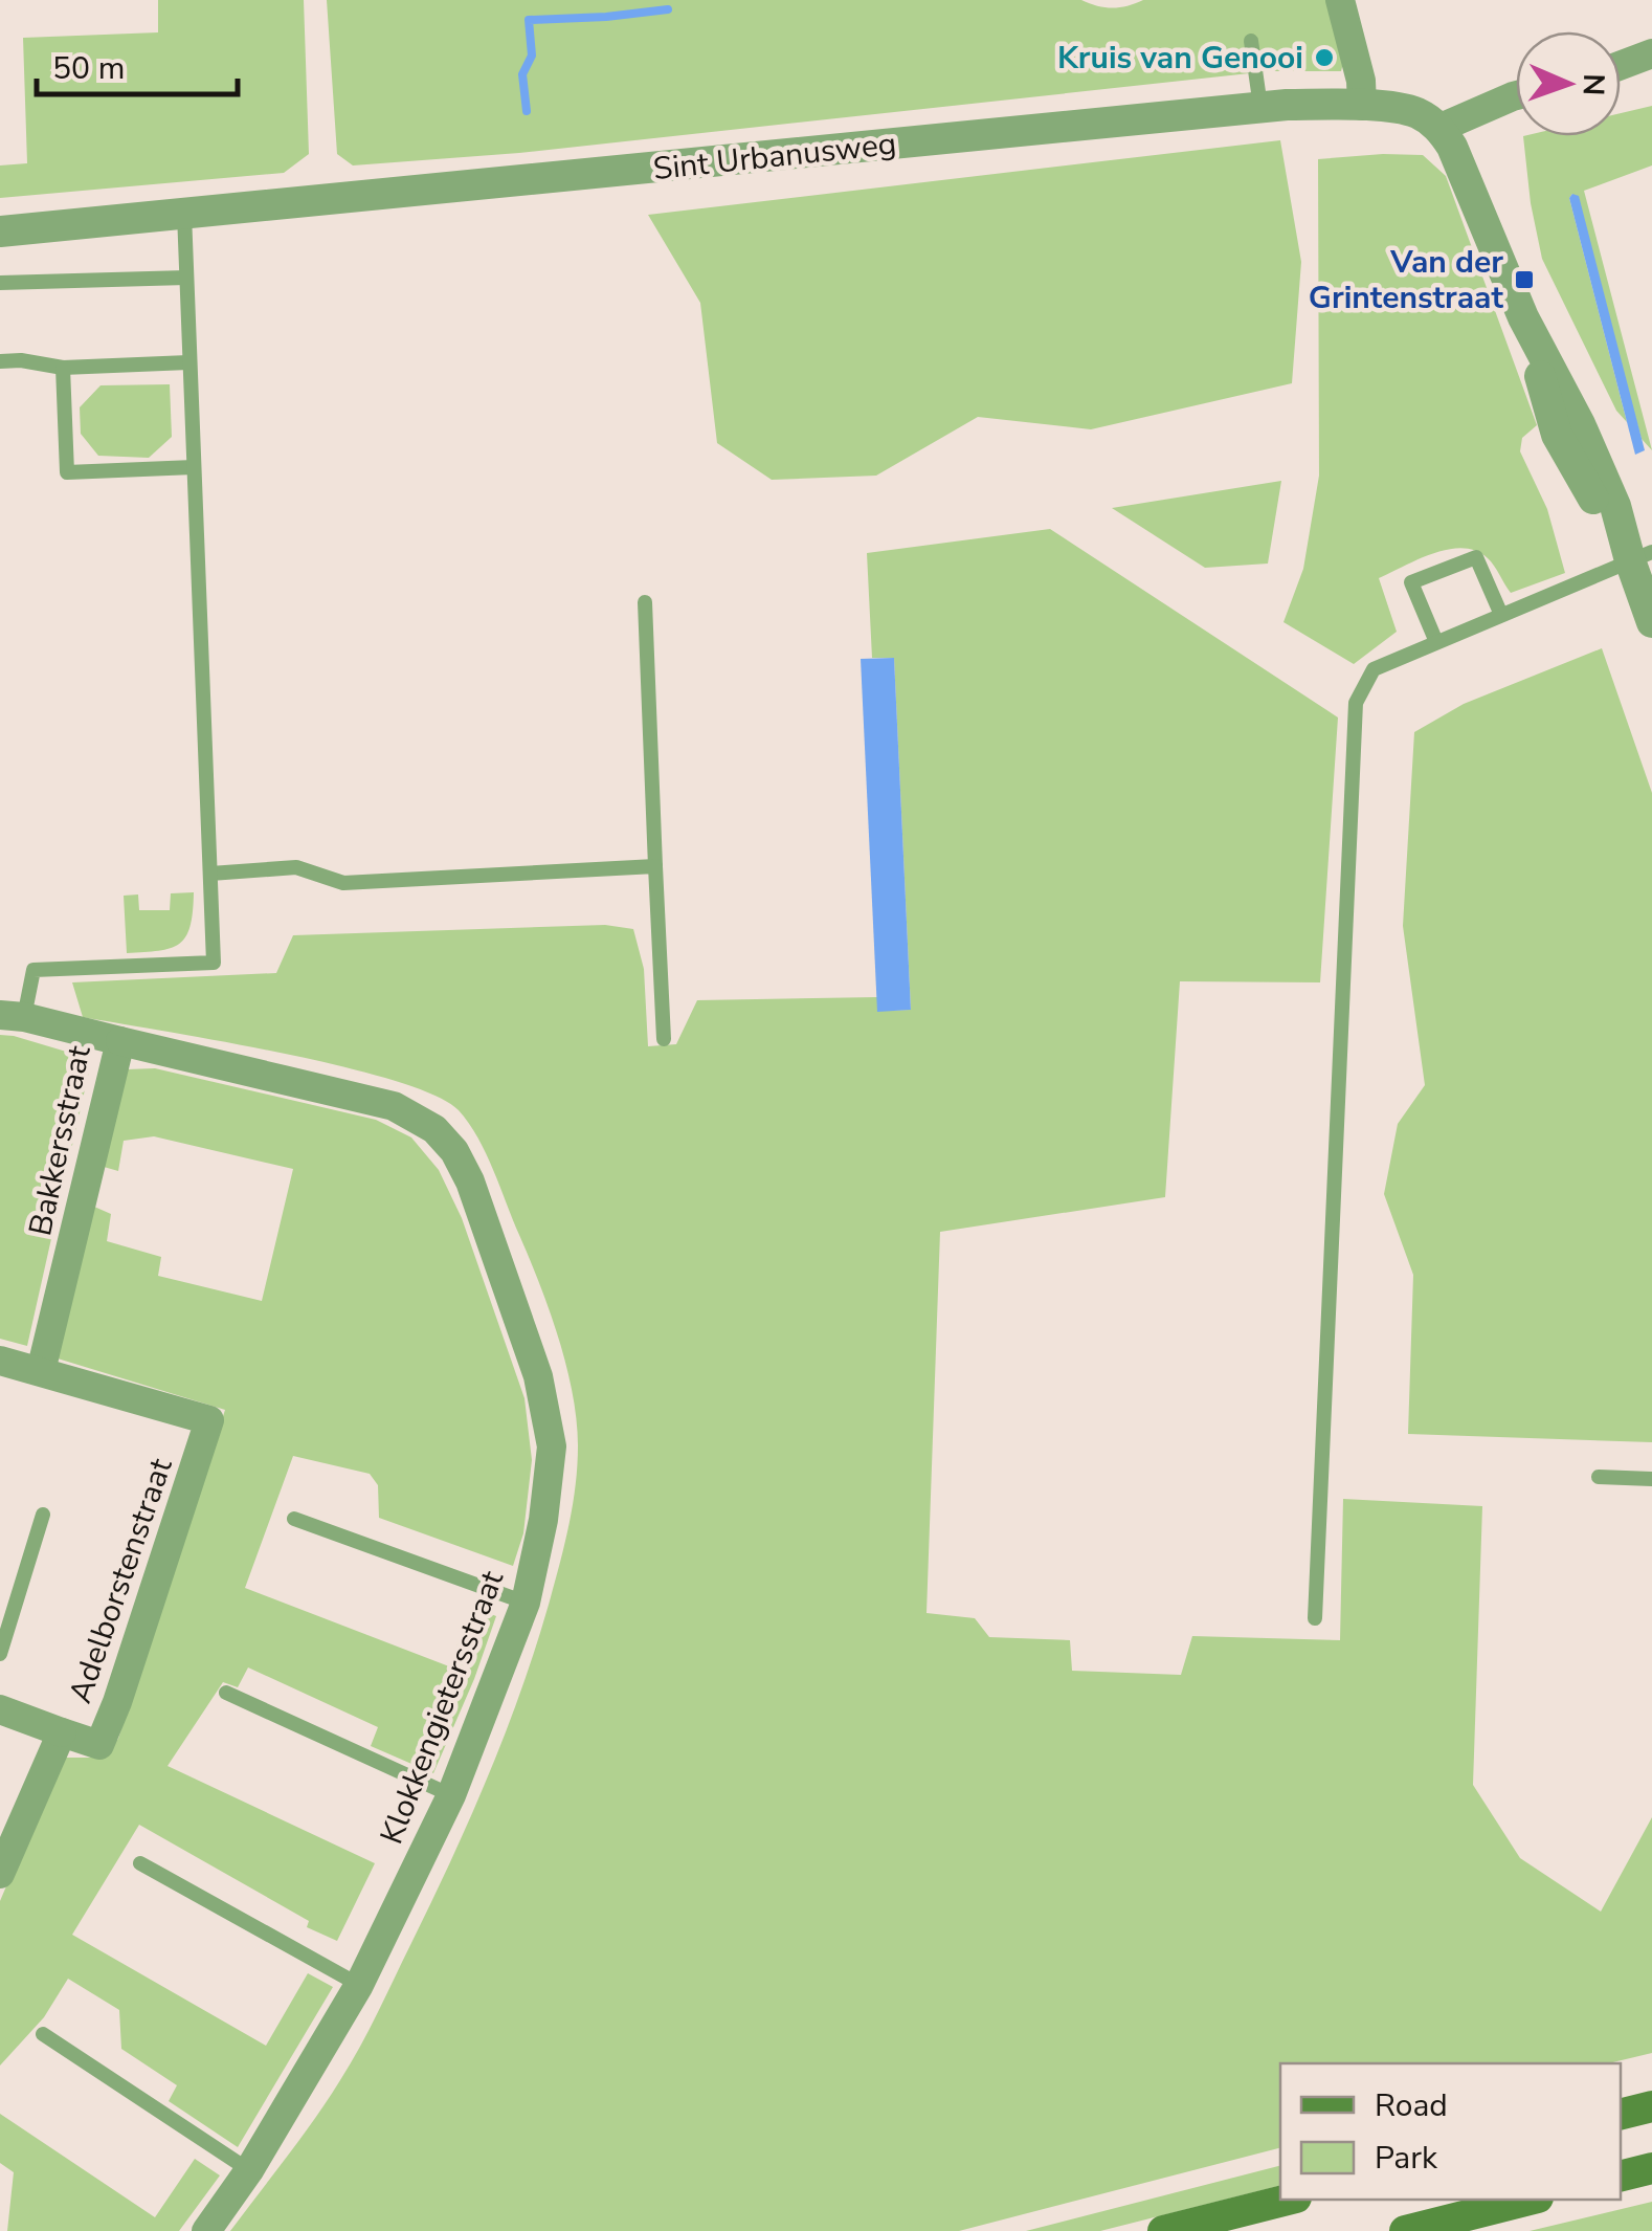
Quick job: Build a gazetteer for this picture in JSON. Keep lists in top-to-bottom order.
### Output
{
  "streets": {
    "street": [
      "Sint Urbanusweg",
      "Bakkersstraat",
      "Adelborstenstraat",
      "Klokkengietersstraat"
    ]
  },
  "crossings": [
    ["Bakkersstraat", "Adelborstenstraat"],
    ["Bakkersstraat", "Klokkengietersstraat"]
  ],
  "places": {
    "other": ["Kruis van Genooi"],
    "transit": ["Van der Grintenstraat"]
  },
  "legend": ["Road", "Park"],
  "scale_bar": "50 m",
  "north": "right"
}
